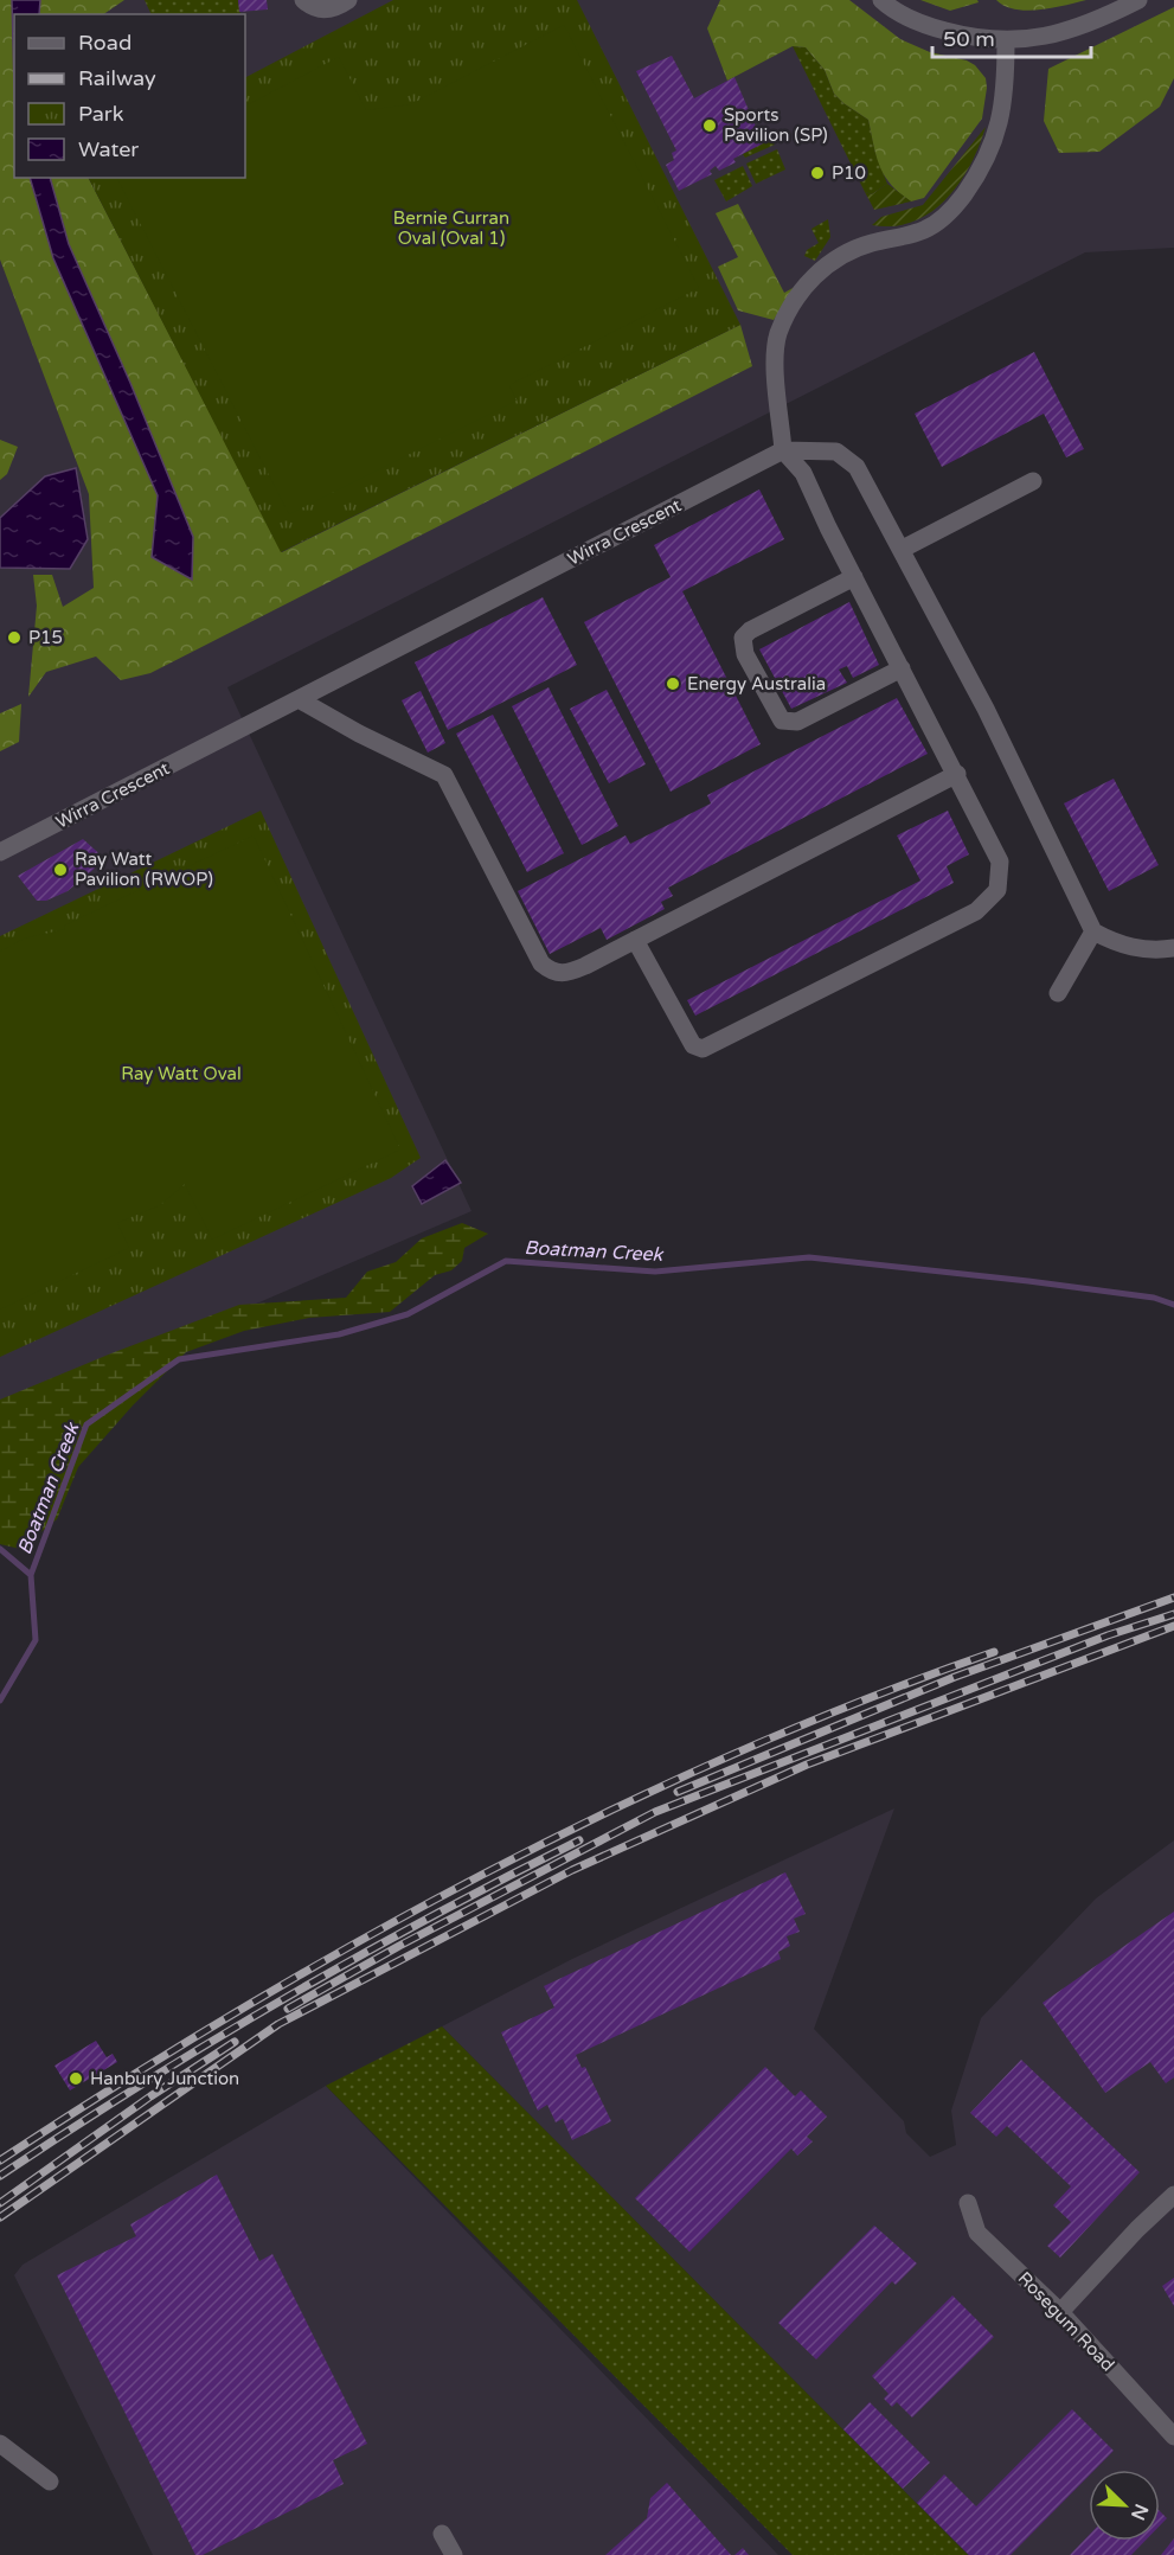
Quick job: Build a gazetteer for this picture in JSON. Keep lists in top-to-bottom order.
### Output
{
  "streets": {
    "street": ["Wirra Crescent", "Rosegum Road"]
  },
  "water": ["Boatman Creek"],
  "parks": ["Bernie Curran Oval (Oval 1)", "Ray Watt Oval"],
  "places": [
    "Sports Pavilion (SP)",
    "P10",
    "P15",
    "Energy Australia",
    "Ray Watt Pavilion (RWOP)",
    "Hanbury Junction"
  ],
  "legend": [
    "Road",
    "Railway",
    "Park",
    "Water"
  ],
  "scale_bar": "50 m",
  "north": "bottom right"
}
